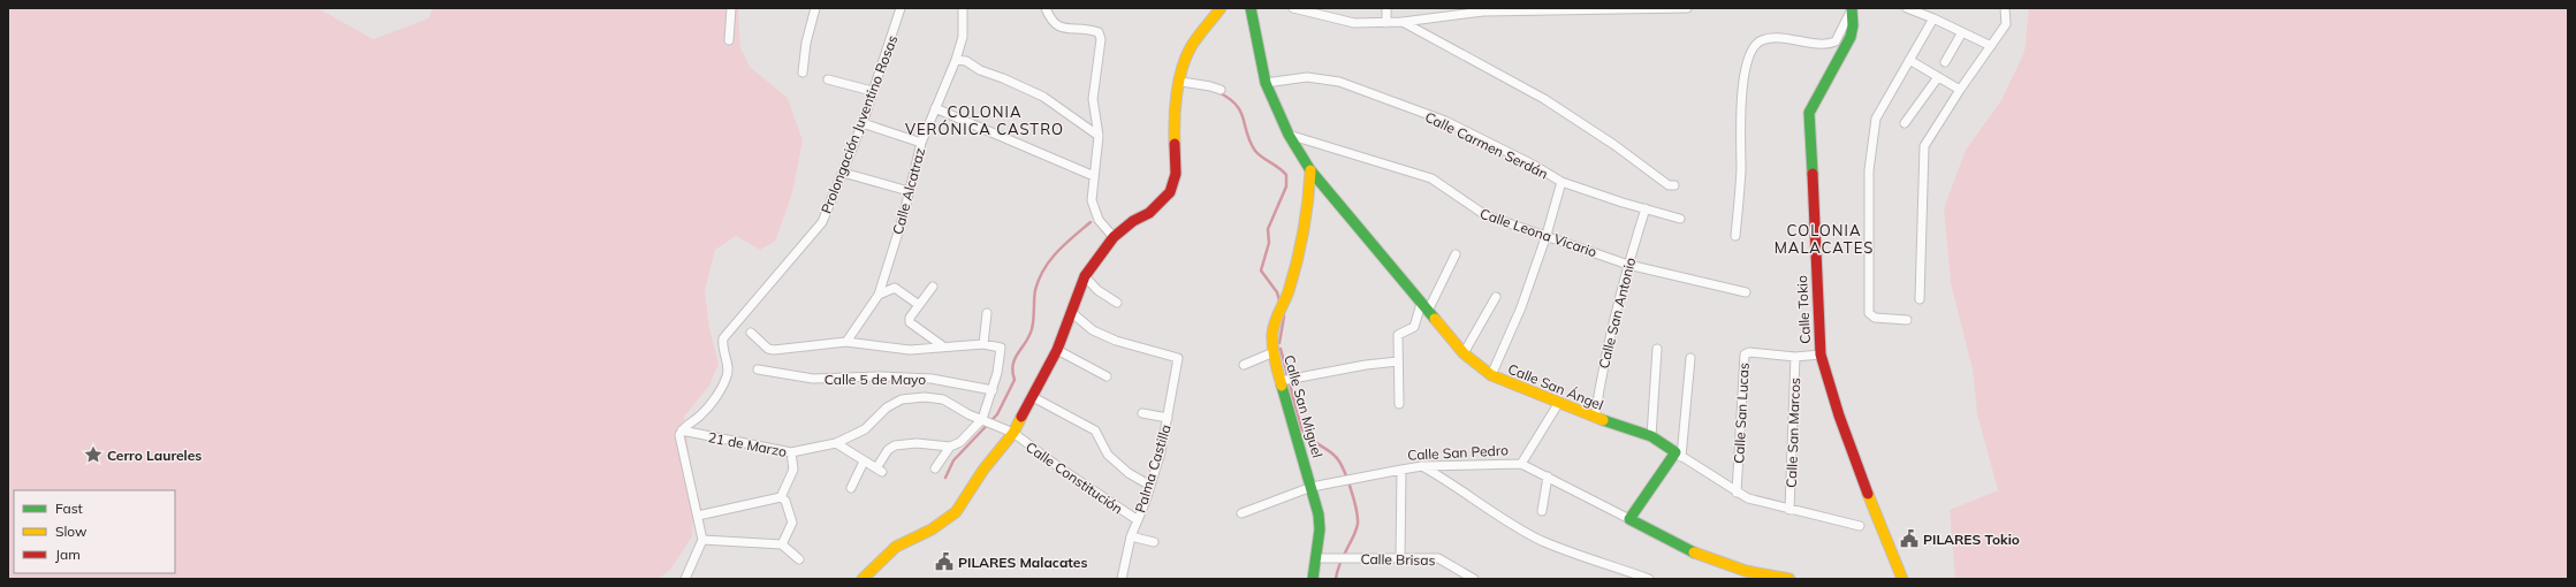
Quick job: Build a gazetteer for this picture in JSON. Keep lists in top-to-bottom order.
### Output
{
  "streets": {
    "street": [
      "Prolongación Juventino Rosas",
      "Calle Carmen Serdán",
      "Calle Alcatraz",
      "Calle Leona Vicario",
      "Calle Tokio",
      "Calle San Antonio",
      "Calle 5 de Mayo",
      "Calle San Ángel",
      "Calle San Miguel",
      "Calle San Lucas",
      "Calle San Marcos",
      "21 de Marzo",
      "Calle San Pedro",
      "Palma Castilla",
      "Calle Constitución",
      "Calle Brisas"
    ]
  },
  "crossings": [
    ["Prolongación Juventino Rosas", "21 de Marzo"],
    ["Calle Carmen Serdán", "Calle San Antonio"],
    ["Calle Leona Vicario", "Calle San Antonio"],
    ["Calle Tokio", "Calle San Lucas"],
    ["Calle San Antonio", "Calle San Ángel"],
    ["Calle San Ángel", "Calle San Miguel"],
    ["Calle San Ángel", "Calle San Lucas"],
    ["Calle San Ángel", "Calle San Marcos"],
    ["Calle San Miguel", "Calle San Pedro"],
    ["Calle San Miguel", "Calle Brisas"],
    ["Calle San Lucas", "Calle San Marcos"],
    ["21 de Marzo", "Calle Constitución"],
    ["Palma Castilla", "Calle Constitución"]
  ],
  "districts": ["COLONIA VERÓNICA CASTRO", "COLONIA MALACATES"],
  "places": {
    "place": ["Cerro Laureles"],
    "public building": ["PILARES Tokio", "PILARES Malacates"]
  },
  "legend": ["Fast", "Slow", "Jam"]
}
